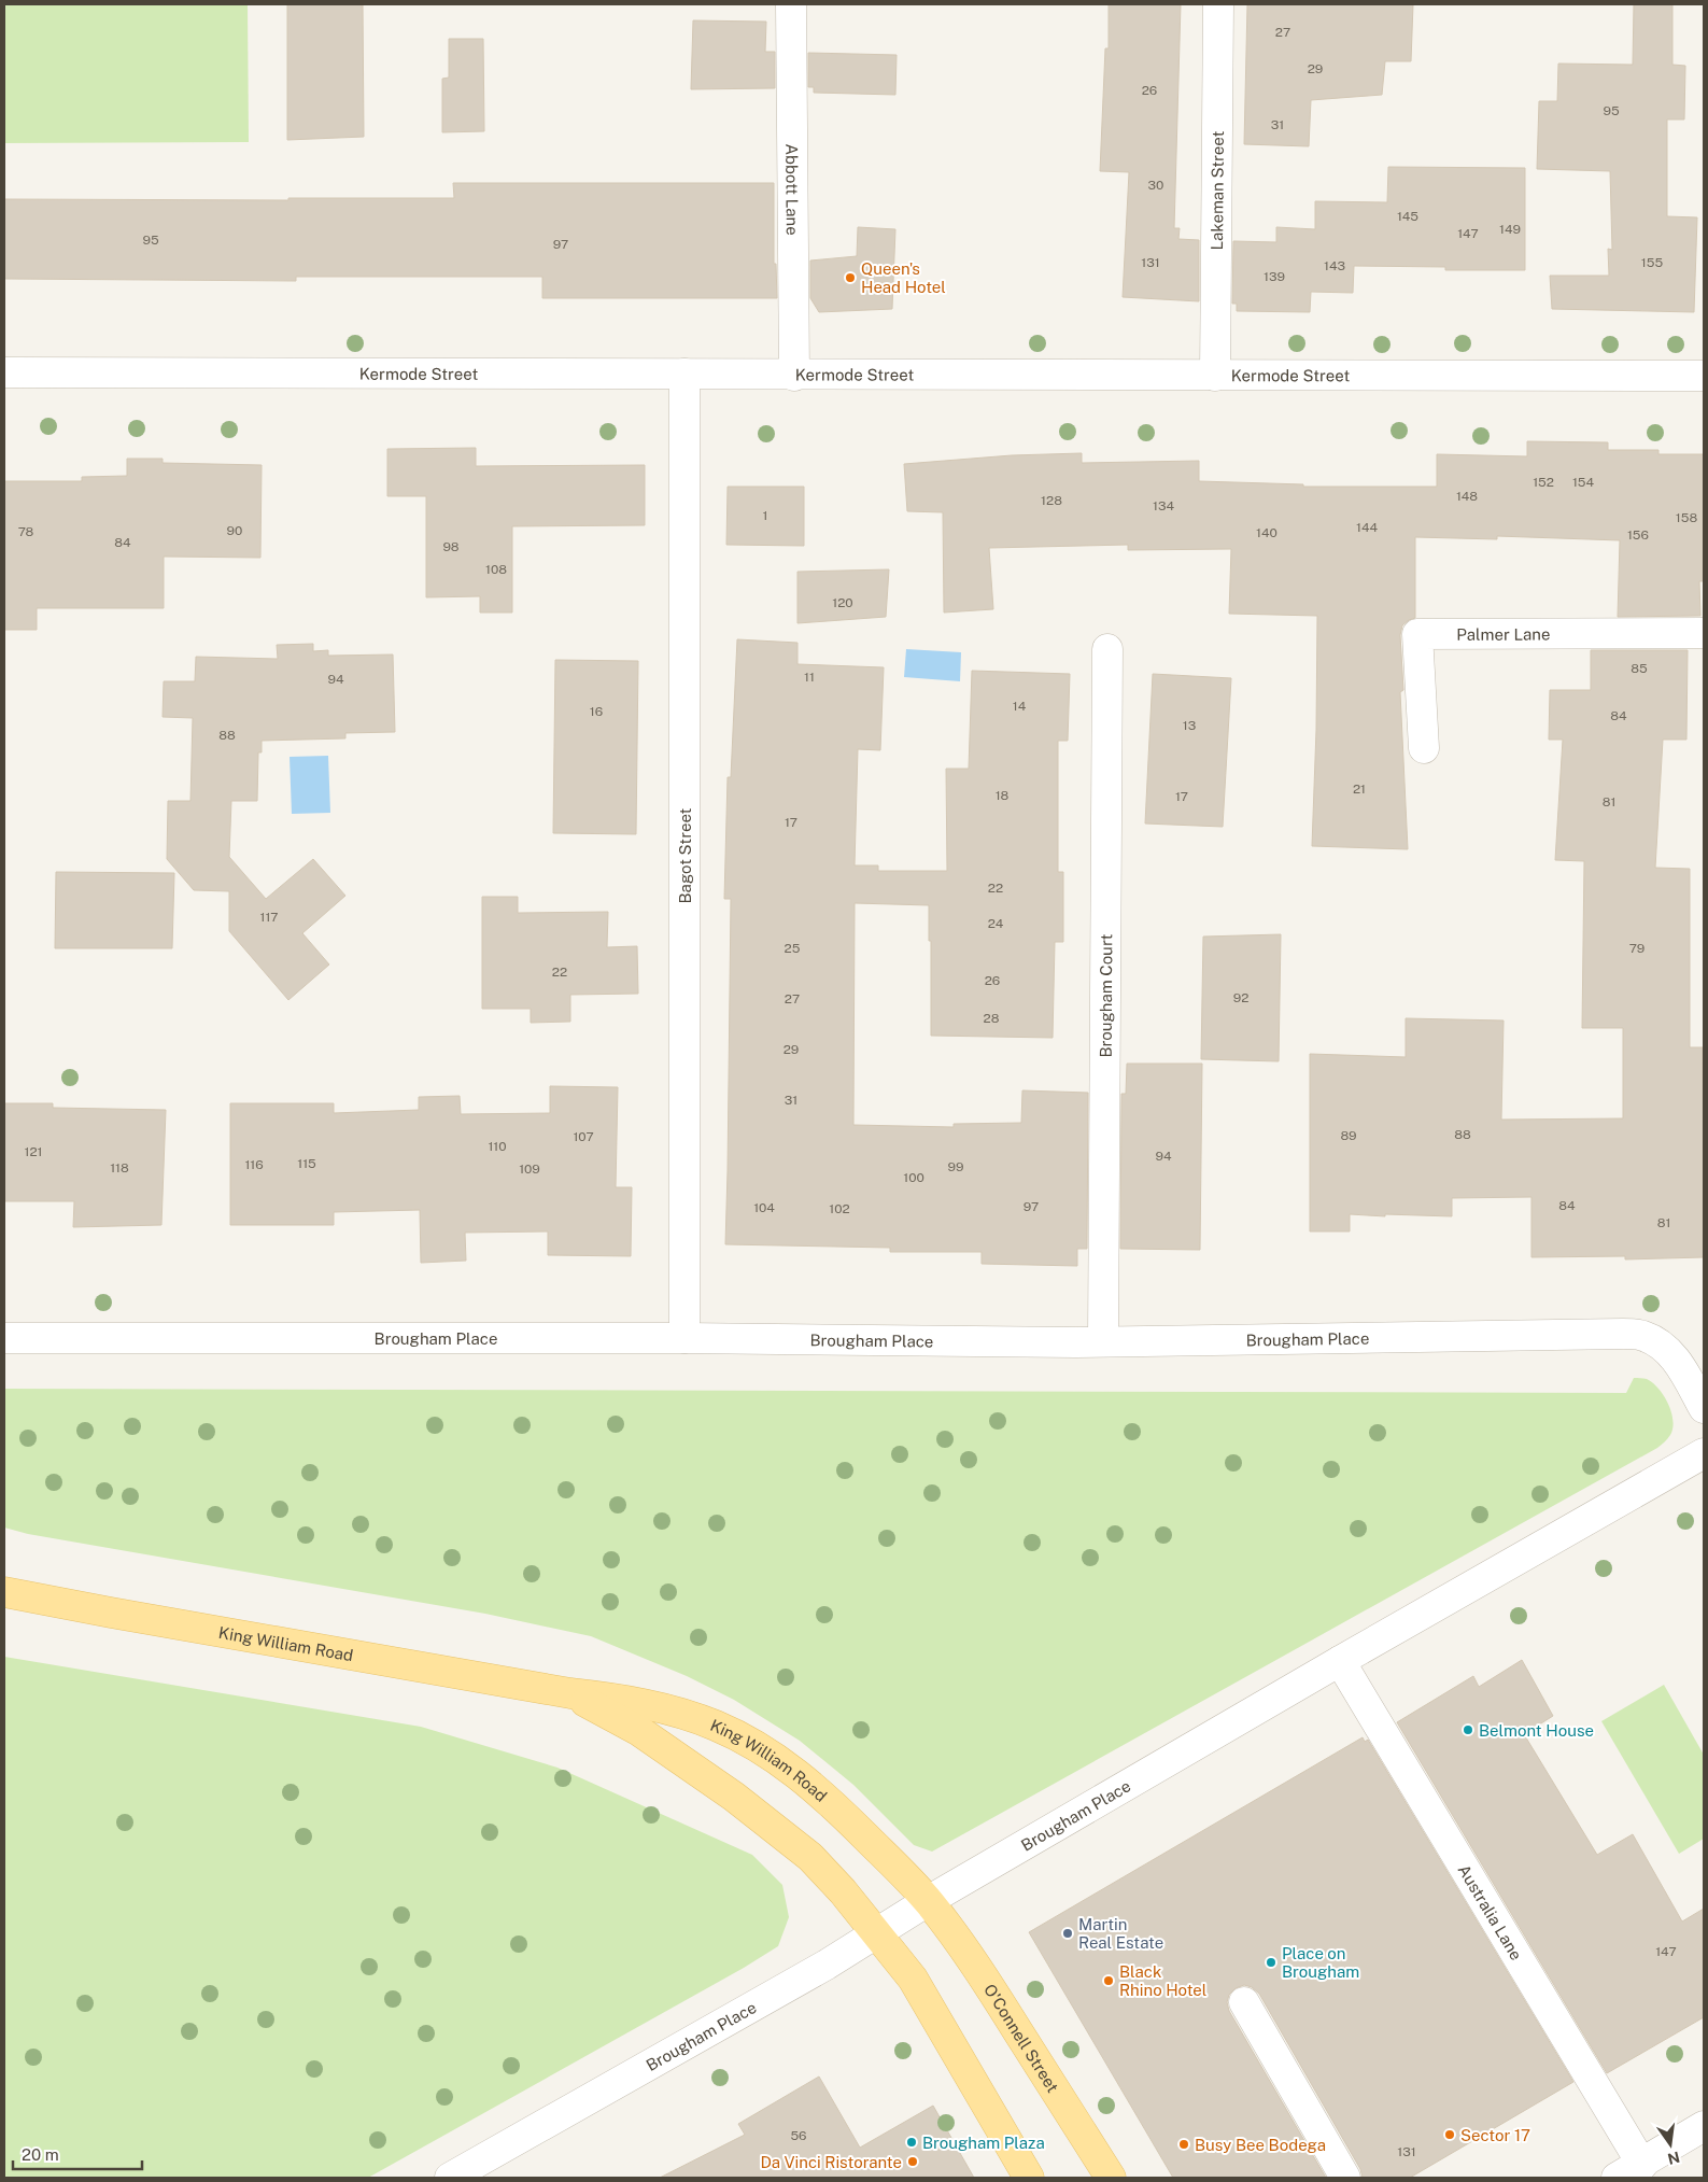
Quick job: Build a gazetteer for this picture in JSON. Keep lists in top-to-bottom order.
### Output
{
  "streets": {
    "main road": ["King William Road", "O'Connell Street"],
    "street": [
      "Abbott Lane",
      "Lakeman Street",
      "Kermode Street",
      "Palmer Lane",
      "Bagot Street",
      "Brougham Court",
      "Brougham Place",
      "Australia Lane"
    ]
  },
  "crossings": [
    ["Abbott Lane", "Kermode Street"],
    ["Lakeman Street", "Kermode Street"],
    ["Kermode Street", "Bagot Street"],
    ["Bagot Street", "Brougham Place"],
    ["Brougham Court", "Brougham Place"],
    ["Brougham Place", "King William Road"],
    ["Brougham Place", "Australia Lane"],
    ["Brougham Place", "O'Connell Street"],
    ["King William Road", "O'Connell Street"]
  ],
  "places": [
    "Queen's Head Hotel",
    "Belmont House",
    "Martin Real Estate",
    "Place on Brougham",
    "Black Rhino Hotel",
    "Sector 17",
    "Brougham Plaza",
    "Busy Bee Bodega",
    "Da Vinci Ristorante"
  ],
  "house_numbers": [
    "27",
    "29",
    "26",
    "95",
    "31",
    "30",
    "145",
    "149",
    "147",
    "95",
    "97",
    "131",
    "155",
    "143",
    "139",
    "152",
    "154",
    "148",
    "128",
    "134",
    "1",
    "158",
    "144",
    "90",
    "78",
    "140",
    "156",
    "84",
    "98",
    "108",
    "120",
    "85",
    "11",
    "94",
    "14",
    "16",
    "84",
    "13",
    "88",
    "21",
    "18",
    "17",
    "81",
    "17",
    "22",
    "117",
    "24",
    "25",
    "79",
    "22",
    "26",
    "92",
    "27",
    "28",
    "29",
    "31",
    "88",
    "89",
    "107",
    "110",
    "121",
    "94",
    "115",
    "116",
    "99",
    "118",
    "109",
    "100",
    "84",
    "97",
    "104",
    "102",
    "81",
    "147",
    "56",
    "131"
  ],
  "scale_bar": "20 m",
  "north": "bottom"
}
